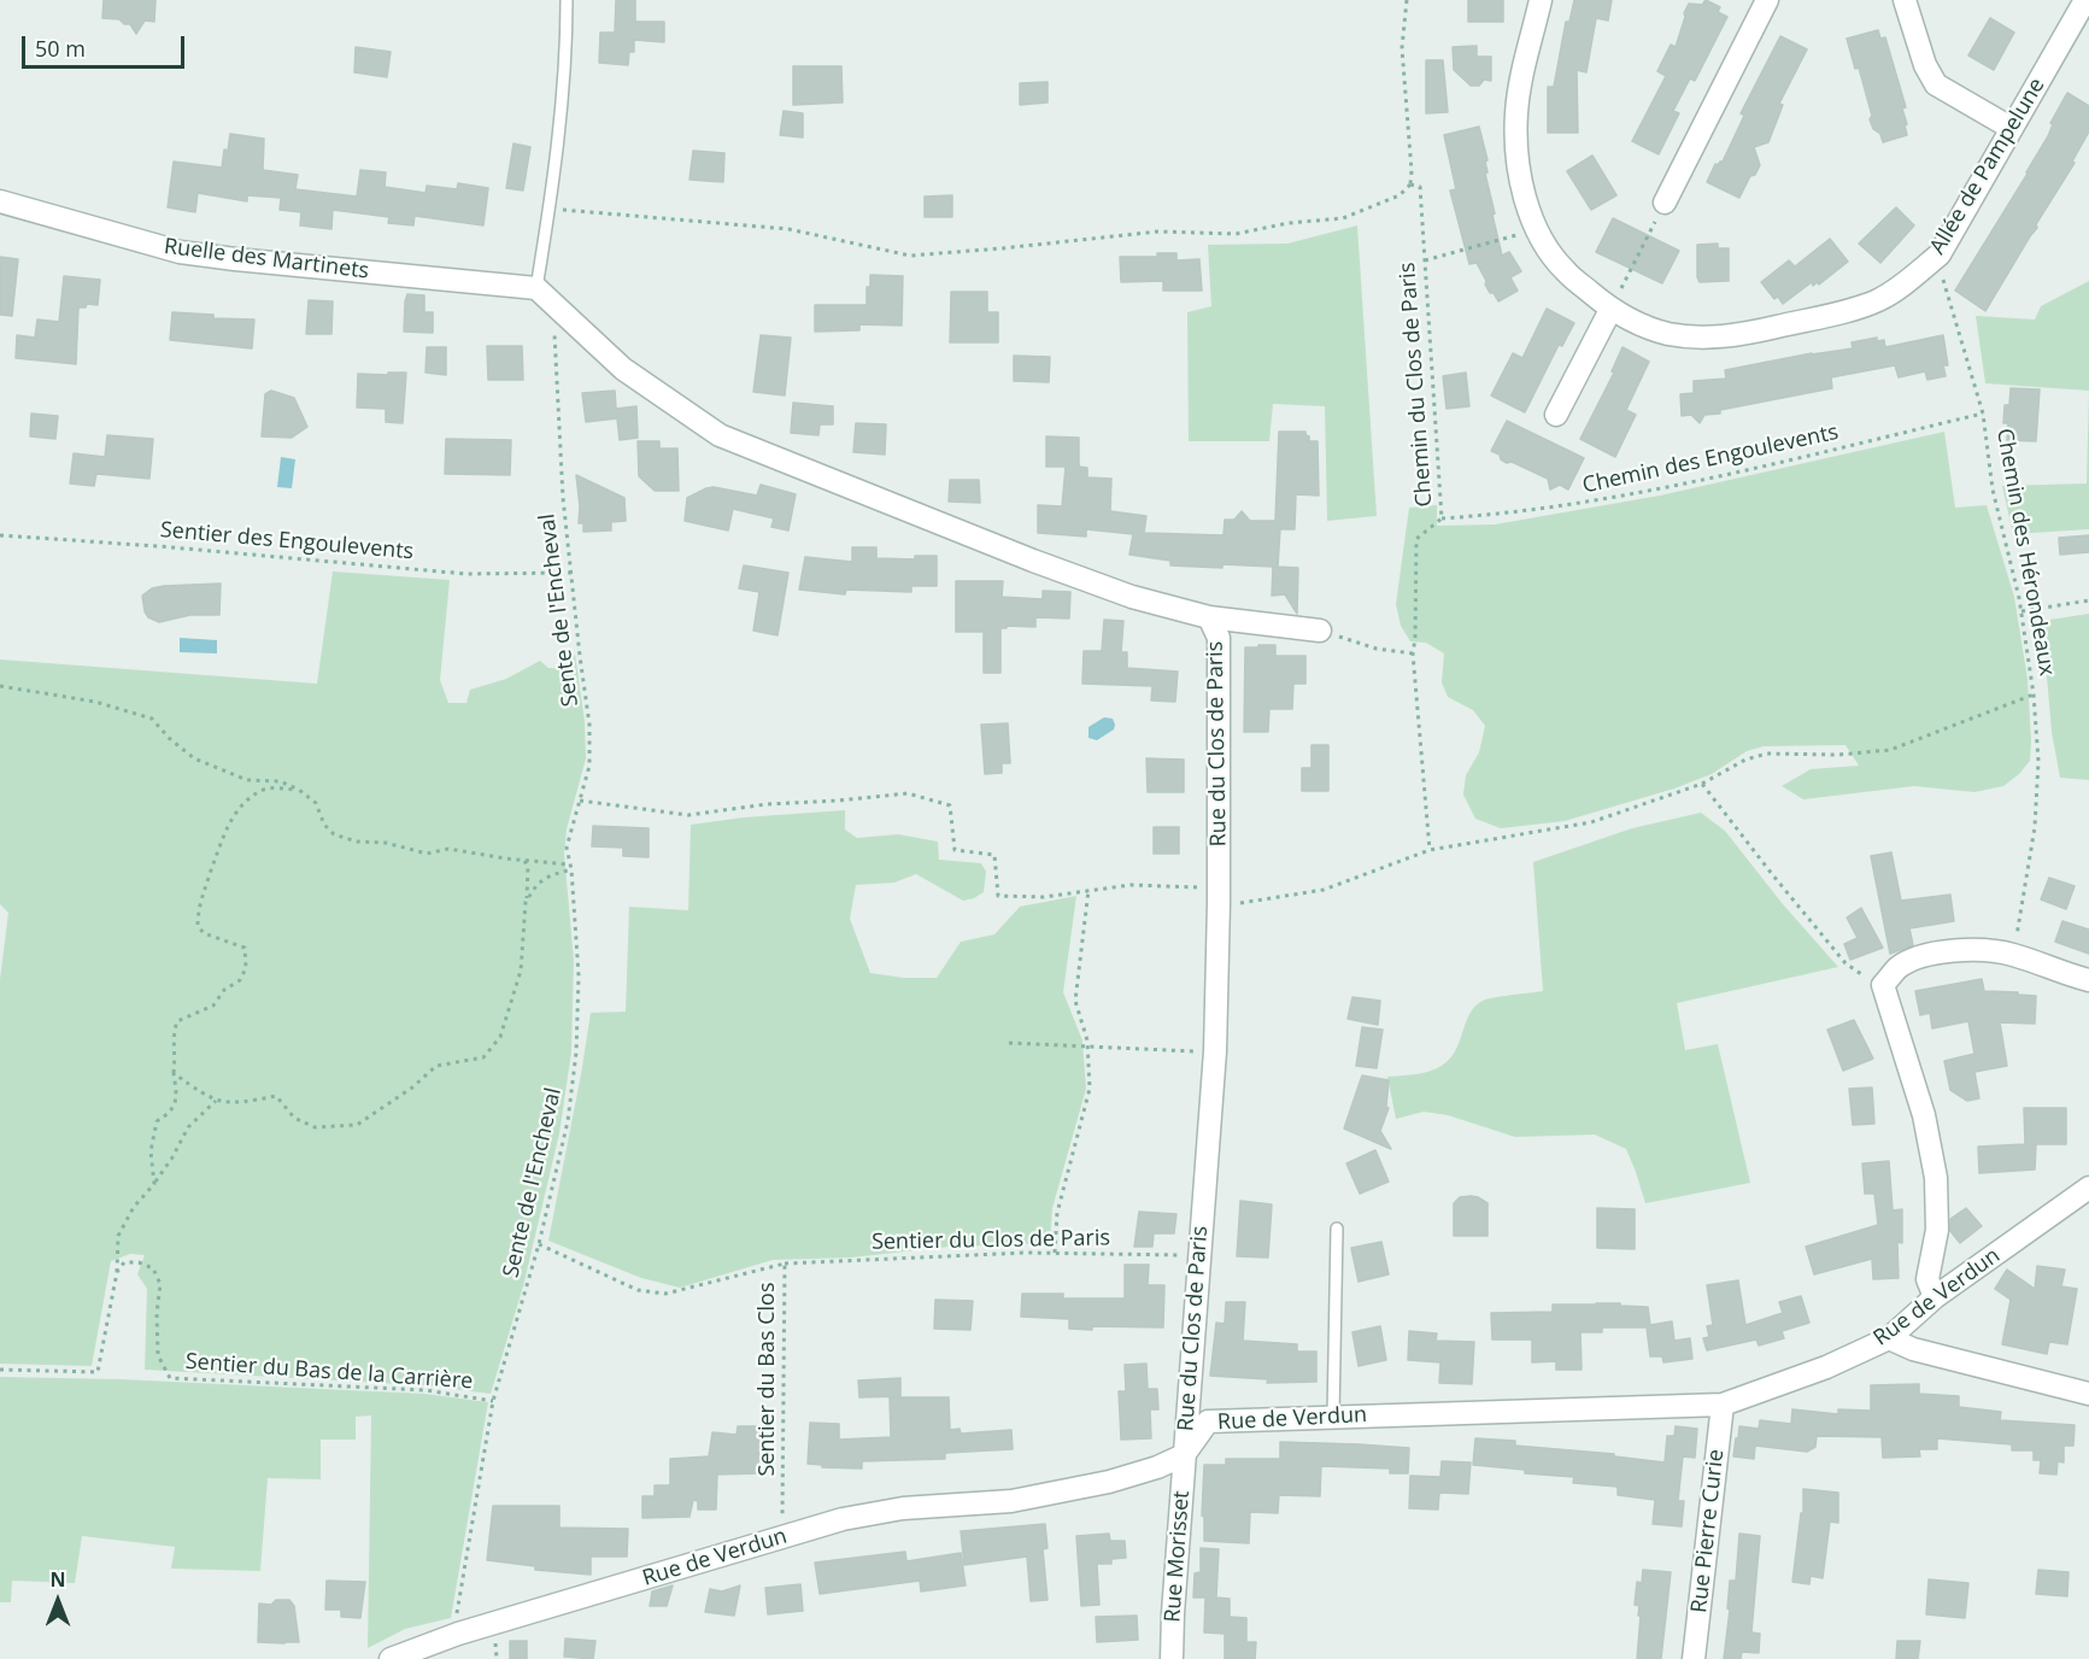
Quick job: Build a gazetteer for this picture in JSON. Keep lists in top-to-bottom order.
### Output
{
  "streets": {
    "street": [
      "Allée de Pampelune",
      "Ruelle des Martinets",
      "Rue du Clos de Paris",
      "Rue de Verdun",
      "Rue Pierre Curie",
      "Rue Morisset"
    ],
    "path": [
      "Chemin du Clos de Paris",
      "Chemin des Engoulevents",
      "Sentier des Engoulevents",
      "Chemin des Hérondeaux",
      "Sente de l'Encheval",
      "Sentier du Clos de Paris",
      "Sentier du Bas de la Carrière",
      "Sentier du Bas Clos"
    ]
  },
  "crossings": [
    ["Allée de Pampelune", "Chemin des Hérondeaux"],
    ["Ruelle des Martinets", "Rue du Clos de Paris"],
    ["Chemin du Clos de Paris", "Chemin des Engoulevents"],
    ["Chemin des Engoulevents", "Chemin des Hérondeaux"],
    ["Sentier des Engoulevents", "Sente de l'Encheval"],
    ["Sente de l'Encheval", "Rue du Clos de Paris"],
    ["Sente de l'Encheval", "Rue de Verdun"],
    ["Sente de l'Encheval", "Sentier du Bas de la Carrière"],
    ["Sente de l'Encheval", "Sentier du Bas Clos"],
    ["Rue du Clos de Paris", "Sentier du Clos de Paris"],
    ["Rue du Clos de Paris", "Rue de Verdun"],
    ["Rue du Clos de Paris", "Rue Morisset"],
    ["Sentier du Clos de Paris", "Sentier du Bas Clos"],
    ["Rue de Verdun", "Sentier du Bas Clos"],
    ["Rue de Verdun", "Rue Pierre Curie"],
    ["Rue de Verdun", "Rue Morisset"]
  ],
  "scale_bar": "50 m",
  "north": "top"
}
